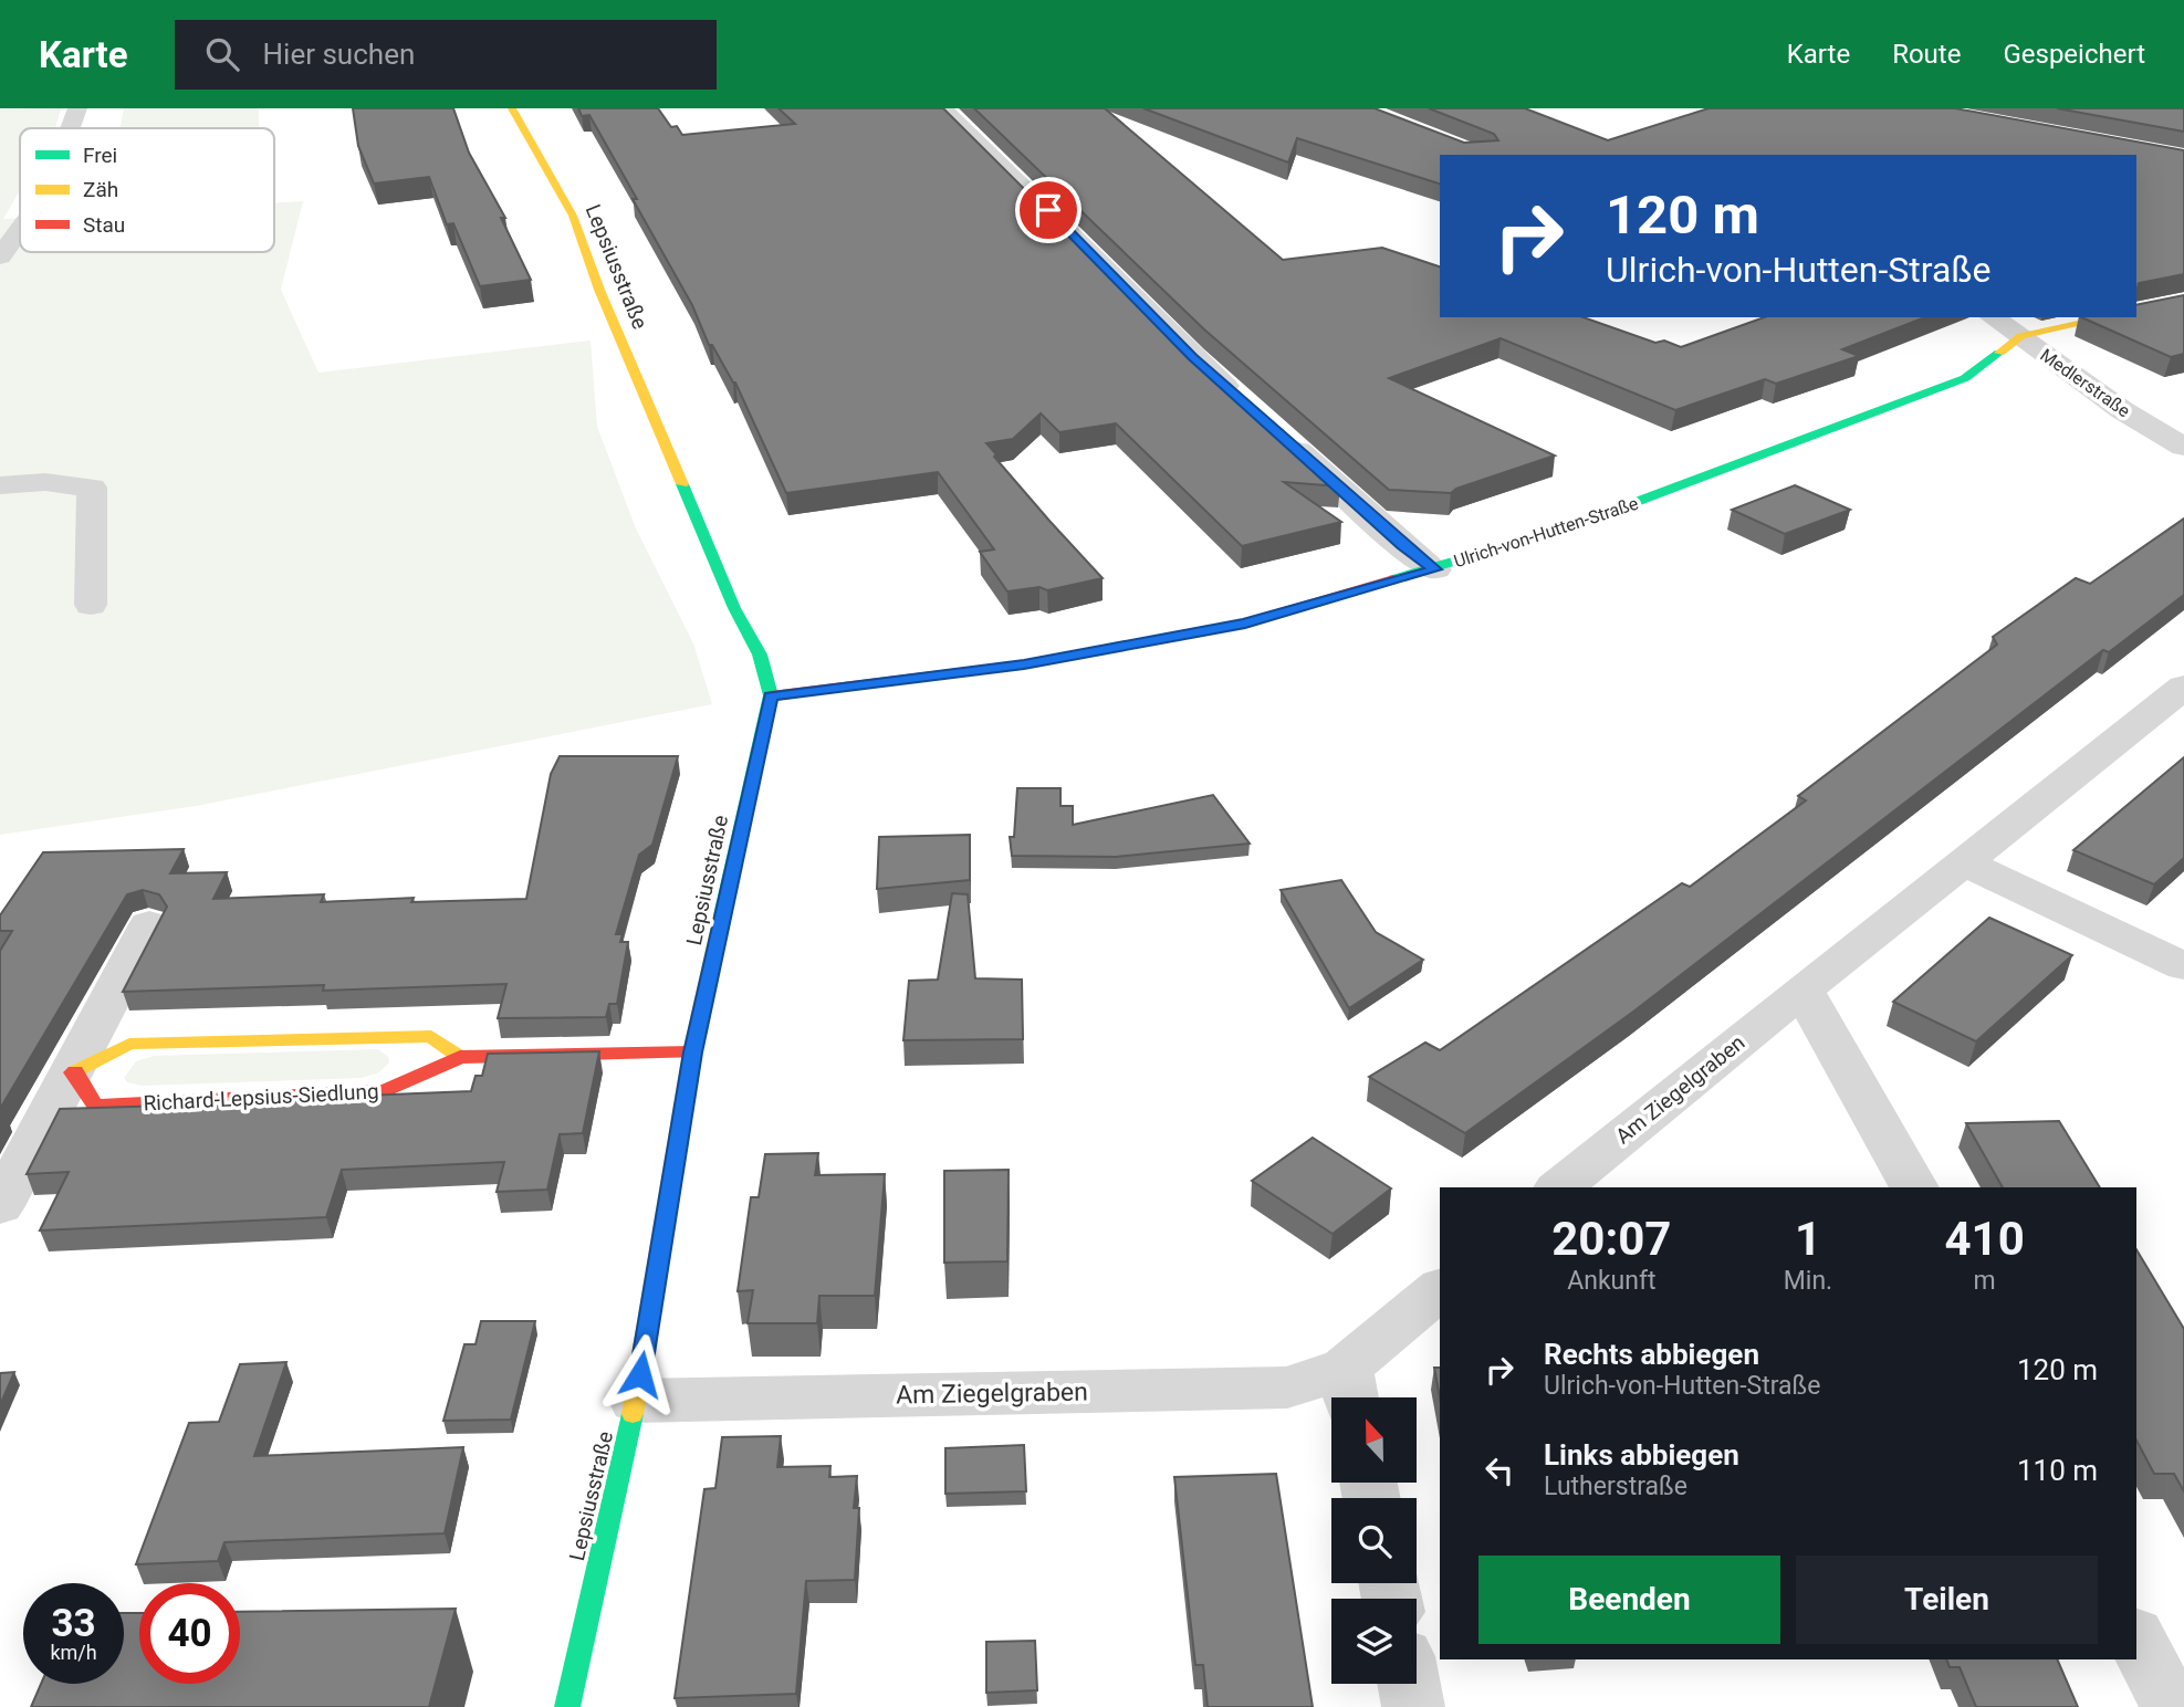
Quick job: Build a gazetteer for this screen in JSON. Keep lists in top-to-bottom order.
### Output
{
  "streets": {
    "street": [
      "Lepsiusstraße",
      "Medlerstraße",
      "Ulrich-von-Hutten-Straße",
      "Am Ziegelgraben",
      "Richard-Lepsius-Siedlung"
    ]
  },
  "crossings": [
    ["Lepsiusstraße", "Ulrich-von-Hutten-Straße"],
    ["Lepsiusstraße", "Am Ziegelgraben"],
    ["Lepsiusstraße", "Richard-Lepsius-Siedlung"],
    ["Medlerstraße", "Ulrich-von-Hutten-Straße"]
  ],
  "legend": ["Frei", "Zäh", "Stau"],
  "north": "top",
  "page": {
    "header": "Karte",
    "search": "Hier suchen",
    "nav": ["Karte", "Route", "Gespeichert"],
    "turn": ["120 m", "Ulrich-von-Hutten-Straße"],
    "eta": [
      "20:07",
      "Ankunft",
      "1",
      "Min.",
      "410",
      "m"
    ],
    "list": [
      {
        "name": "Rechts abbiegen",
        "note": "Ulrich-von-Hutten-Straße",
        "value": "120 m"
      },
      {
        "name": "Links abbiegen",
        "note": "Lutherstraße",
        "value": "110 m"
      }
    ],
    "buttons": ["Beenden", "Teilen"],
    "speed": "33 km/h",
    "limit": "40"
  }
}
